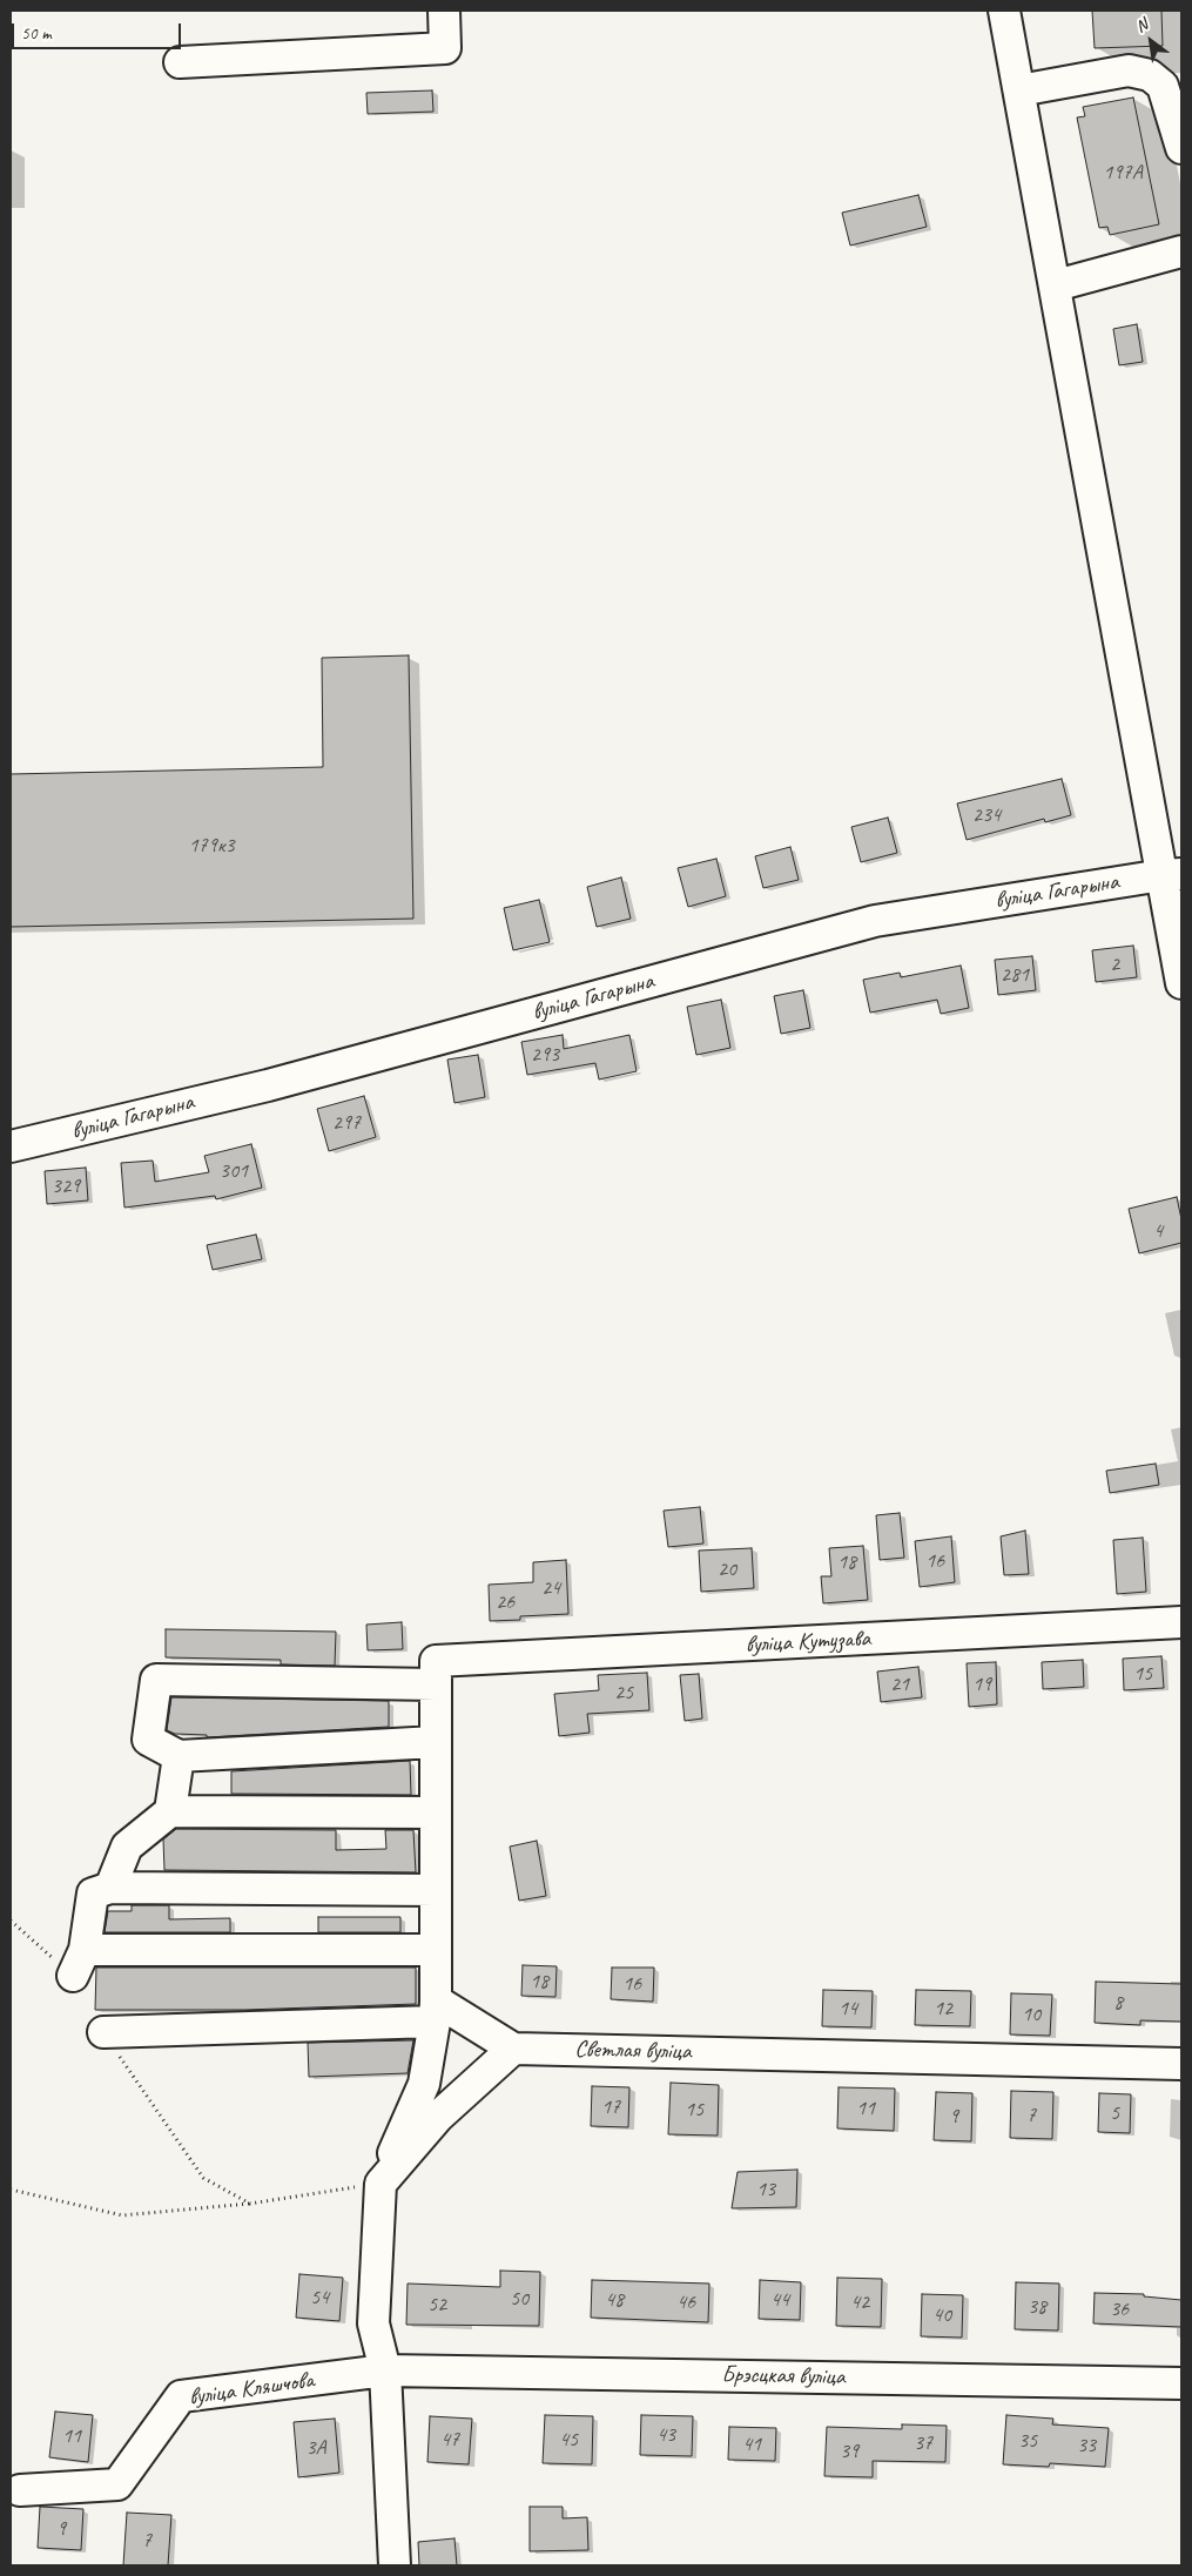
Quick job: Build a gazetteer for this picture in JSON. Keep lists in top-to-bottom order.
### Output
{
  "streets": {
    "street": [
      "вуліца Гагарына",
      "вуліца Кутузава",
      "Светлая вуліца",
      "Брэсцкая вуліца",
      "вуліца Кляшчова"
    ]
  },
  "crossings": [
    ["Брэсцкая вуліца", "вуліца Кляшчова"]
  ],
  "house_numbers": [
    "197А",
    "234",
    "179к3",
    "2",
    "281",
    "293",
    "297",
    "301",
    "329",
    "4",
    "16",
    "18",
    "20",
    "24",
    "26",
    "15",
    "21",
    "19",
    "25",
    "18",
    "16",
    "8",
    "14",
    "12",
    "10",
    "17",
    "11",
    "15",
    "5",
    "7",
    "9",
    "13",
    "54",
    "50",
    "48",
    "44",
    "46",
    "42",
    "52",
    "38",
    "36",
    "40",
    "43",
    "11",
    "47",
    "45",
    "35",
    "37",
    "41",
    "33",
    "3А",
    "39",
    "9",
    "7"
  ],
  "scale_bar": "50 m",
  "north": "top left"
}
